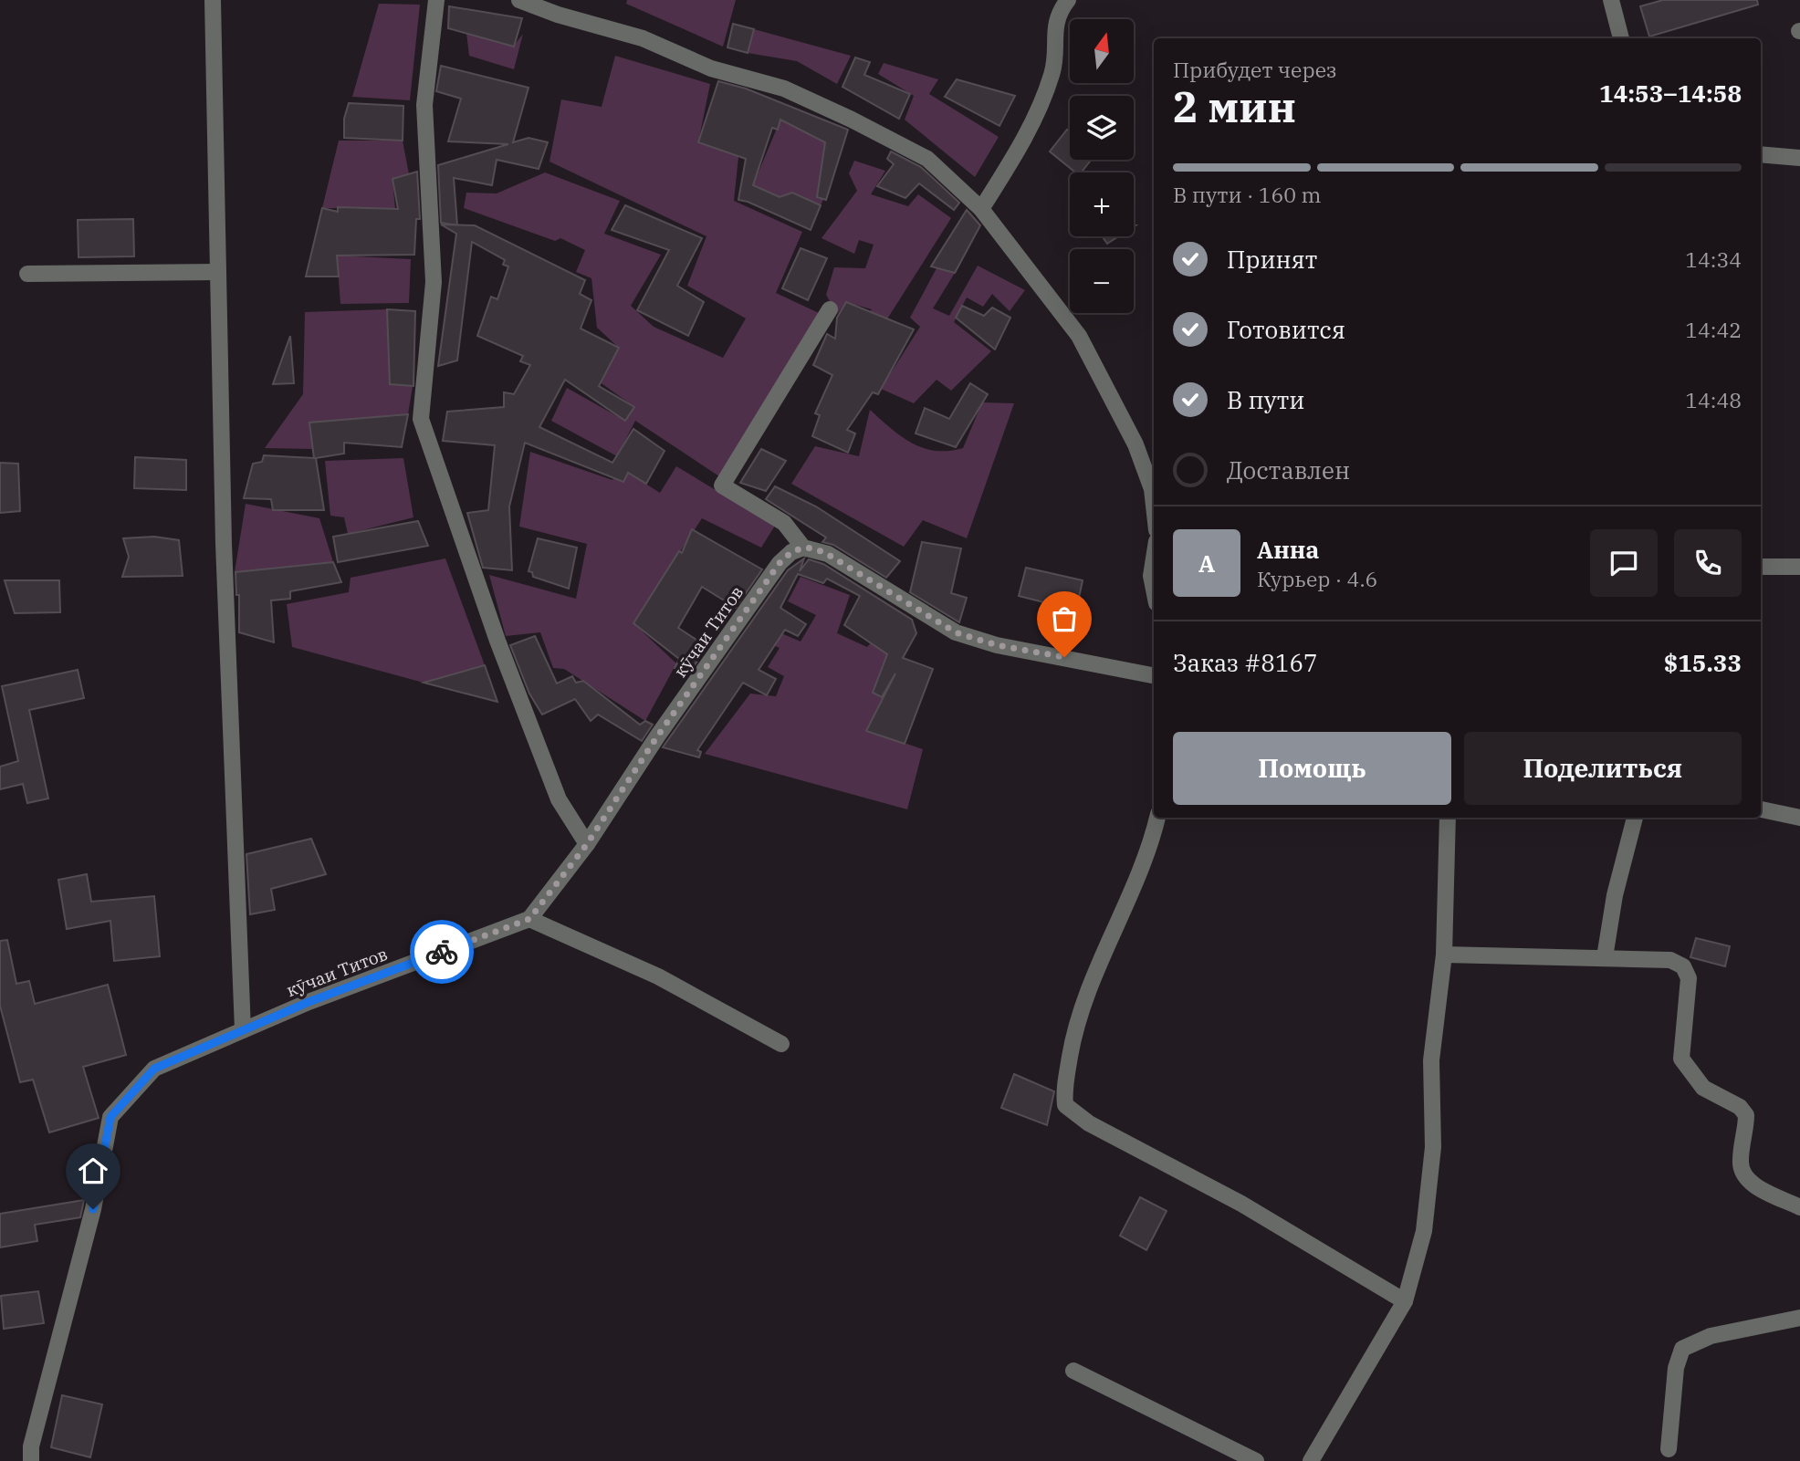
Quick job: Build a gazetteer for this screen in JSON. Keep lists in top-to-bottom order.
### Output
{
  "streets": {
    "street": ["кӯчаи Титов"]
  },
  "north": "top",
  "page": {
    "map_buttons": ["+", "−"],
    "heading": ["2 мин", "Прибудет через", "14:53–14:58"],
    "panel": [
      "Анна",
      "Курьер · 4.6",
      "Заказ #8167",
      "$15.33"
    ],
    "bar": "В пути · 160 m",
    "list": [
      ["Принят", "14:34"],
      ["Готовится", "14:42"],
      ["В пути", "14:48"],
      "Доставлен"
    ],
    "round": "А",
    "buttons": ["Помощь", "Поделиться"]
  }
}
